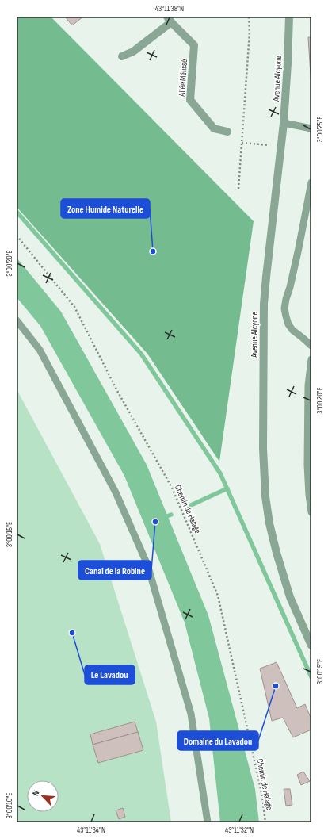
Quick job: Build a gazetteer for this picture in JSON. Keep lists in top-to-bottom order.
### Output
{
  "streets": {
    "street": ["Allée Mélissé", "Avenue Alcyone"],
    "path": ["Chemin de Halage"]
  },
  "places": [
    "Zone Humide Naturelle",
    "Canal de la Robine",
    "Le Lavadou",
    "Domaine du Lavadou"
  ],
  "north": "top left",
  "coordinates": [
    "43°11'38\"N",
    "3°00'25\"E",
    "3°00'20\"E",
    "3°00'15\"E",
    "3°00'10\"E",
    "43°11'34\"N",
    "43°11'32\"N"
  ]
}
